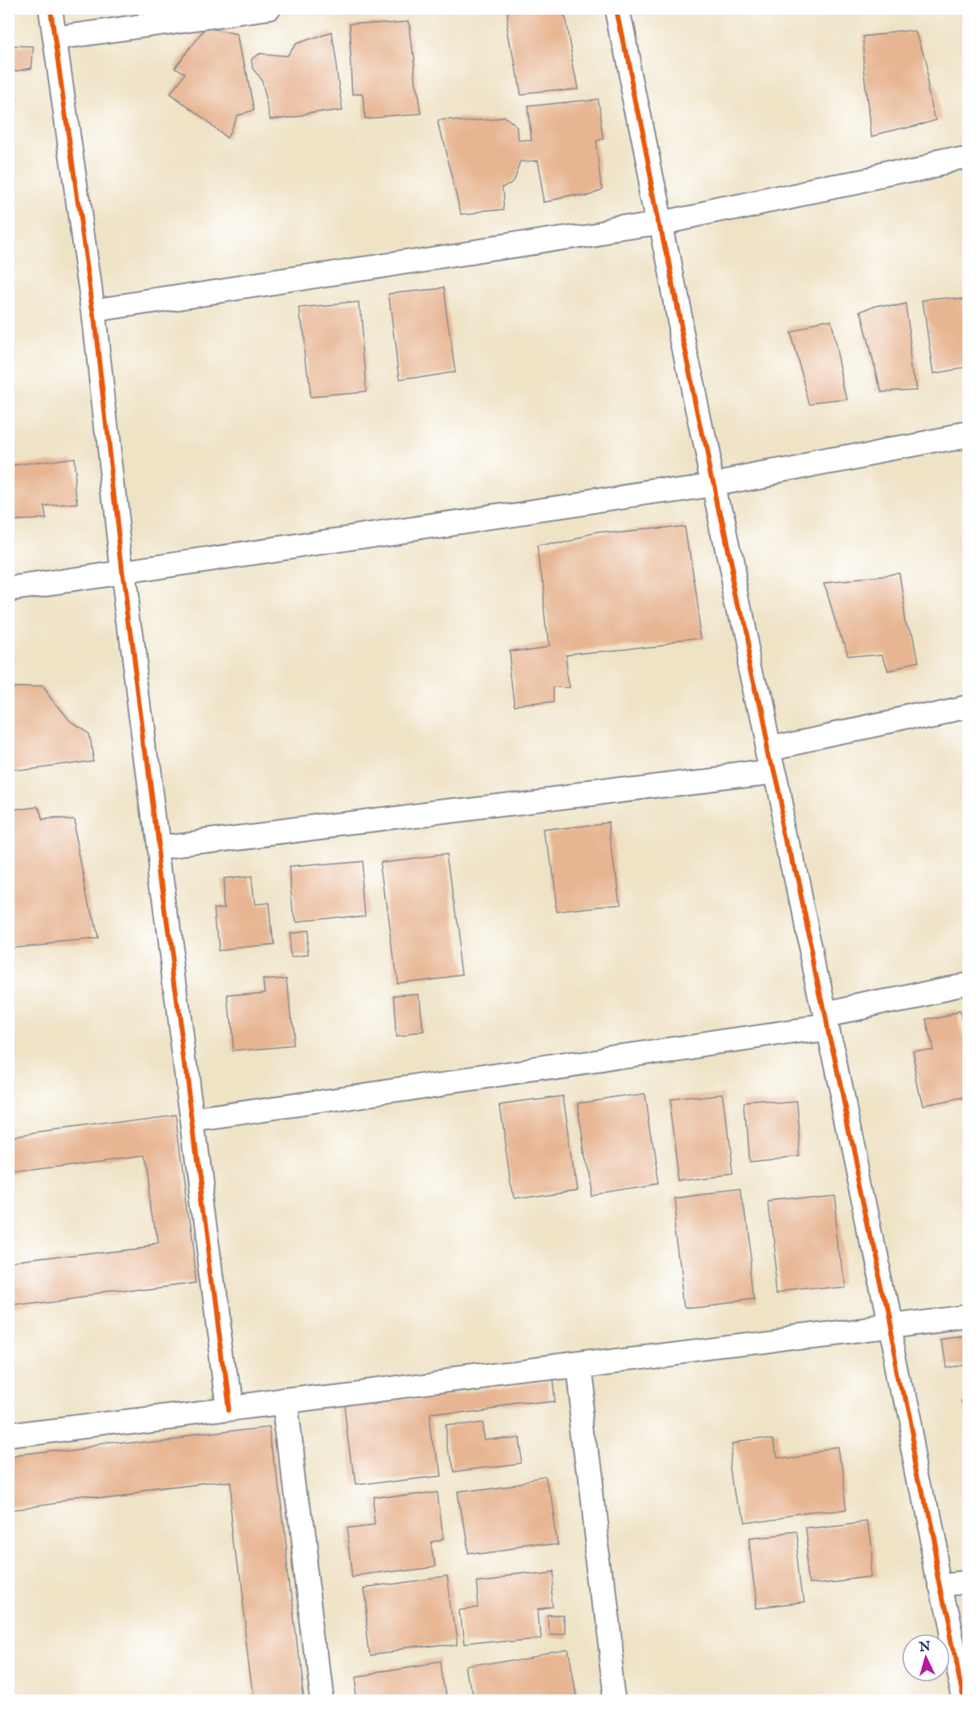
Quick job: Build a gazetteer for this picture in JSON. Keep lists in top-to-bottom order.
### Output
{
  "north": "top"
}
